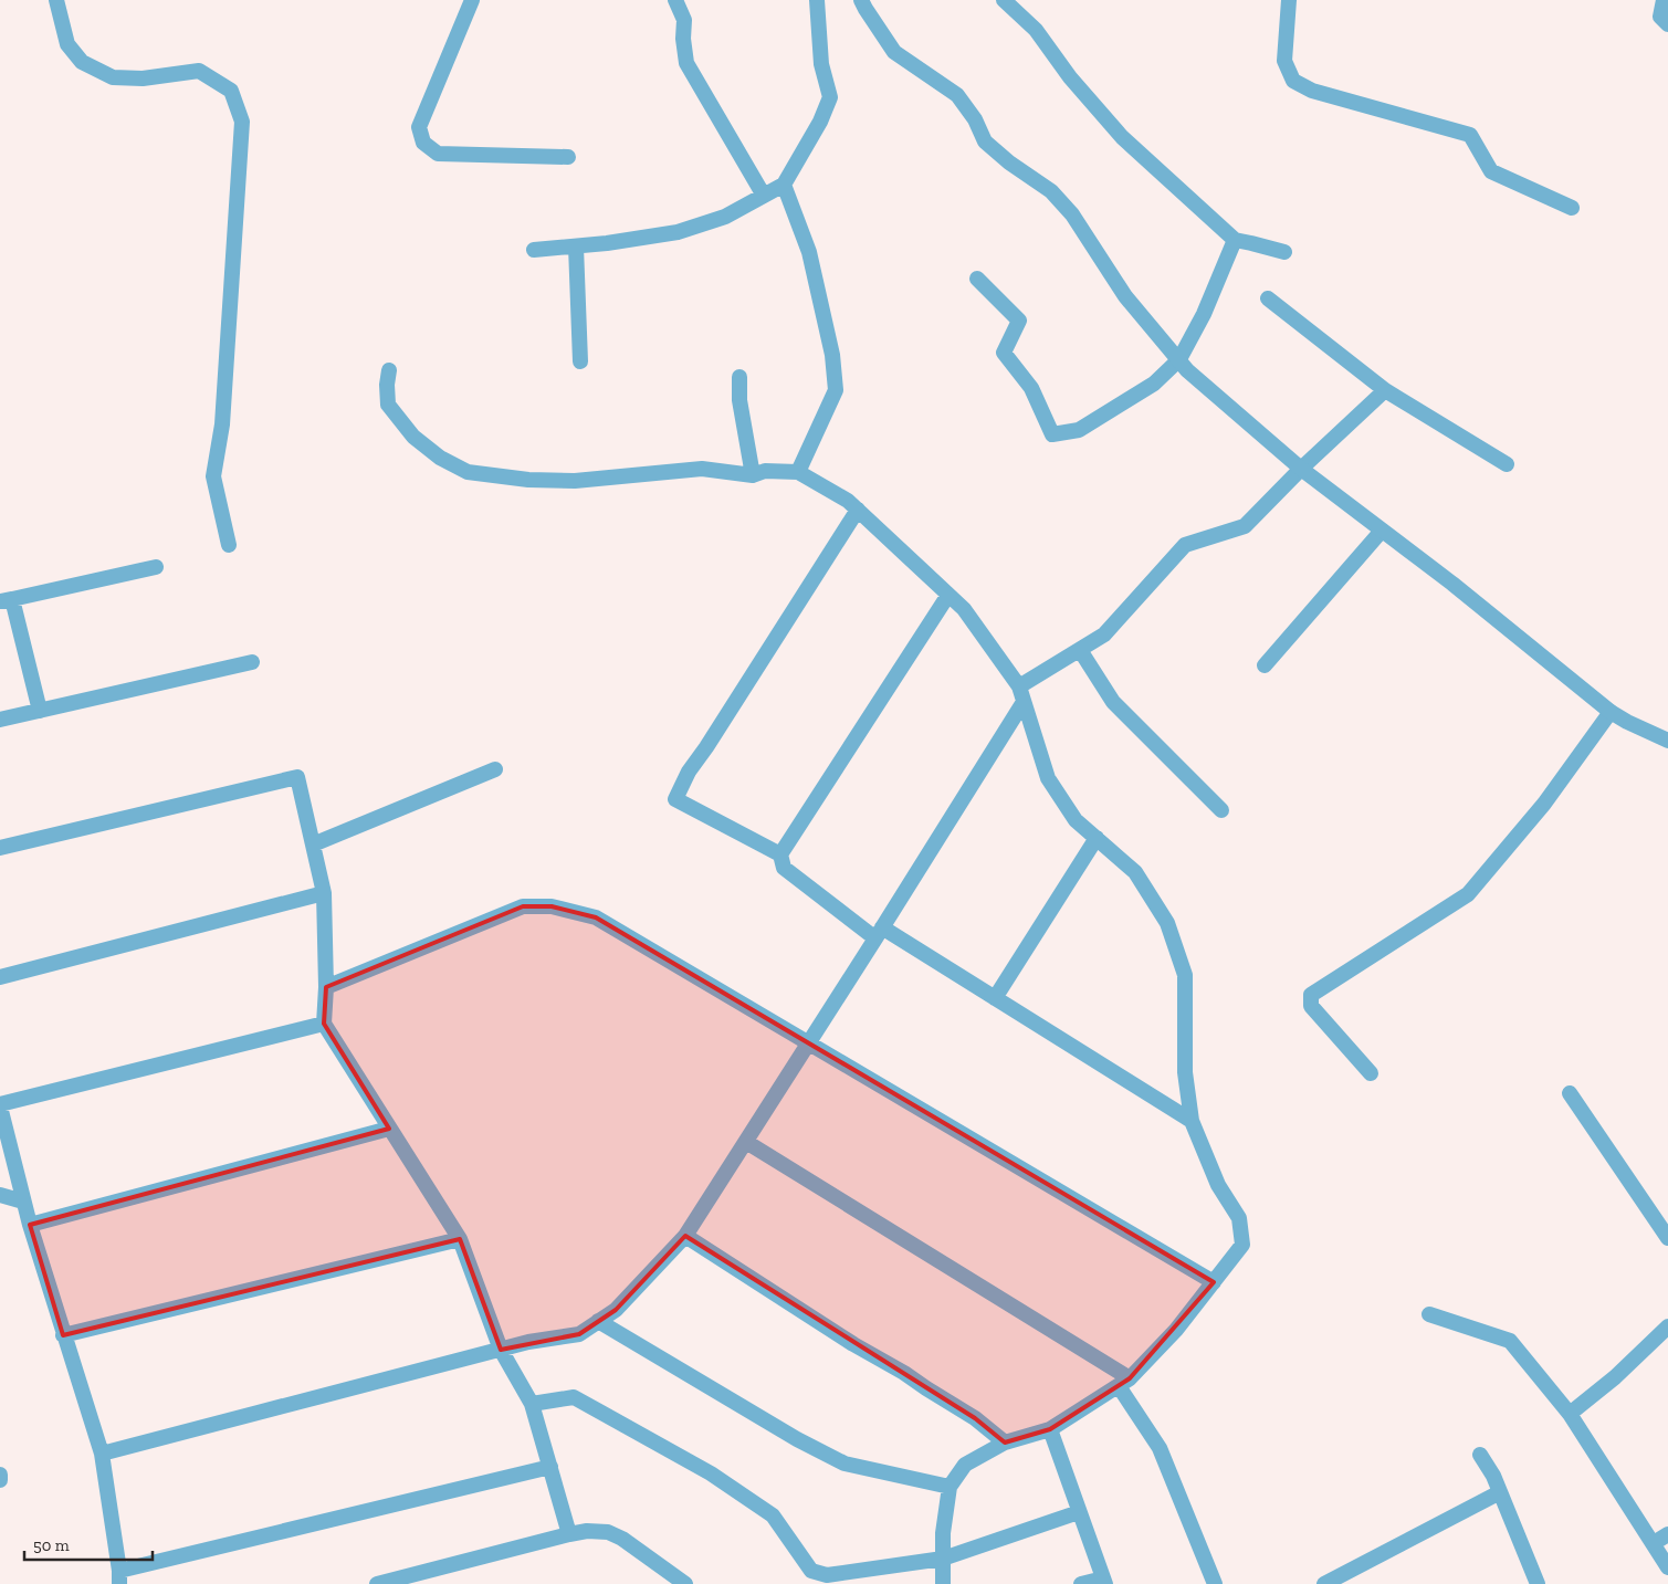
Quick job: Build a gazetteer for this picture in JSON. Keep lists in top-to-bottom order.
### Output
{
  "scale_bar": "50 m"
}
